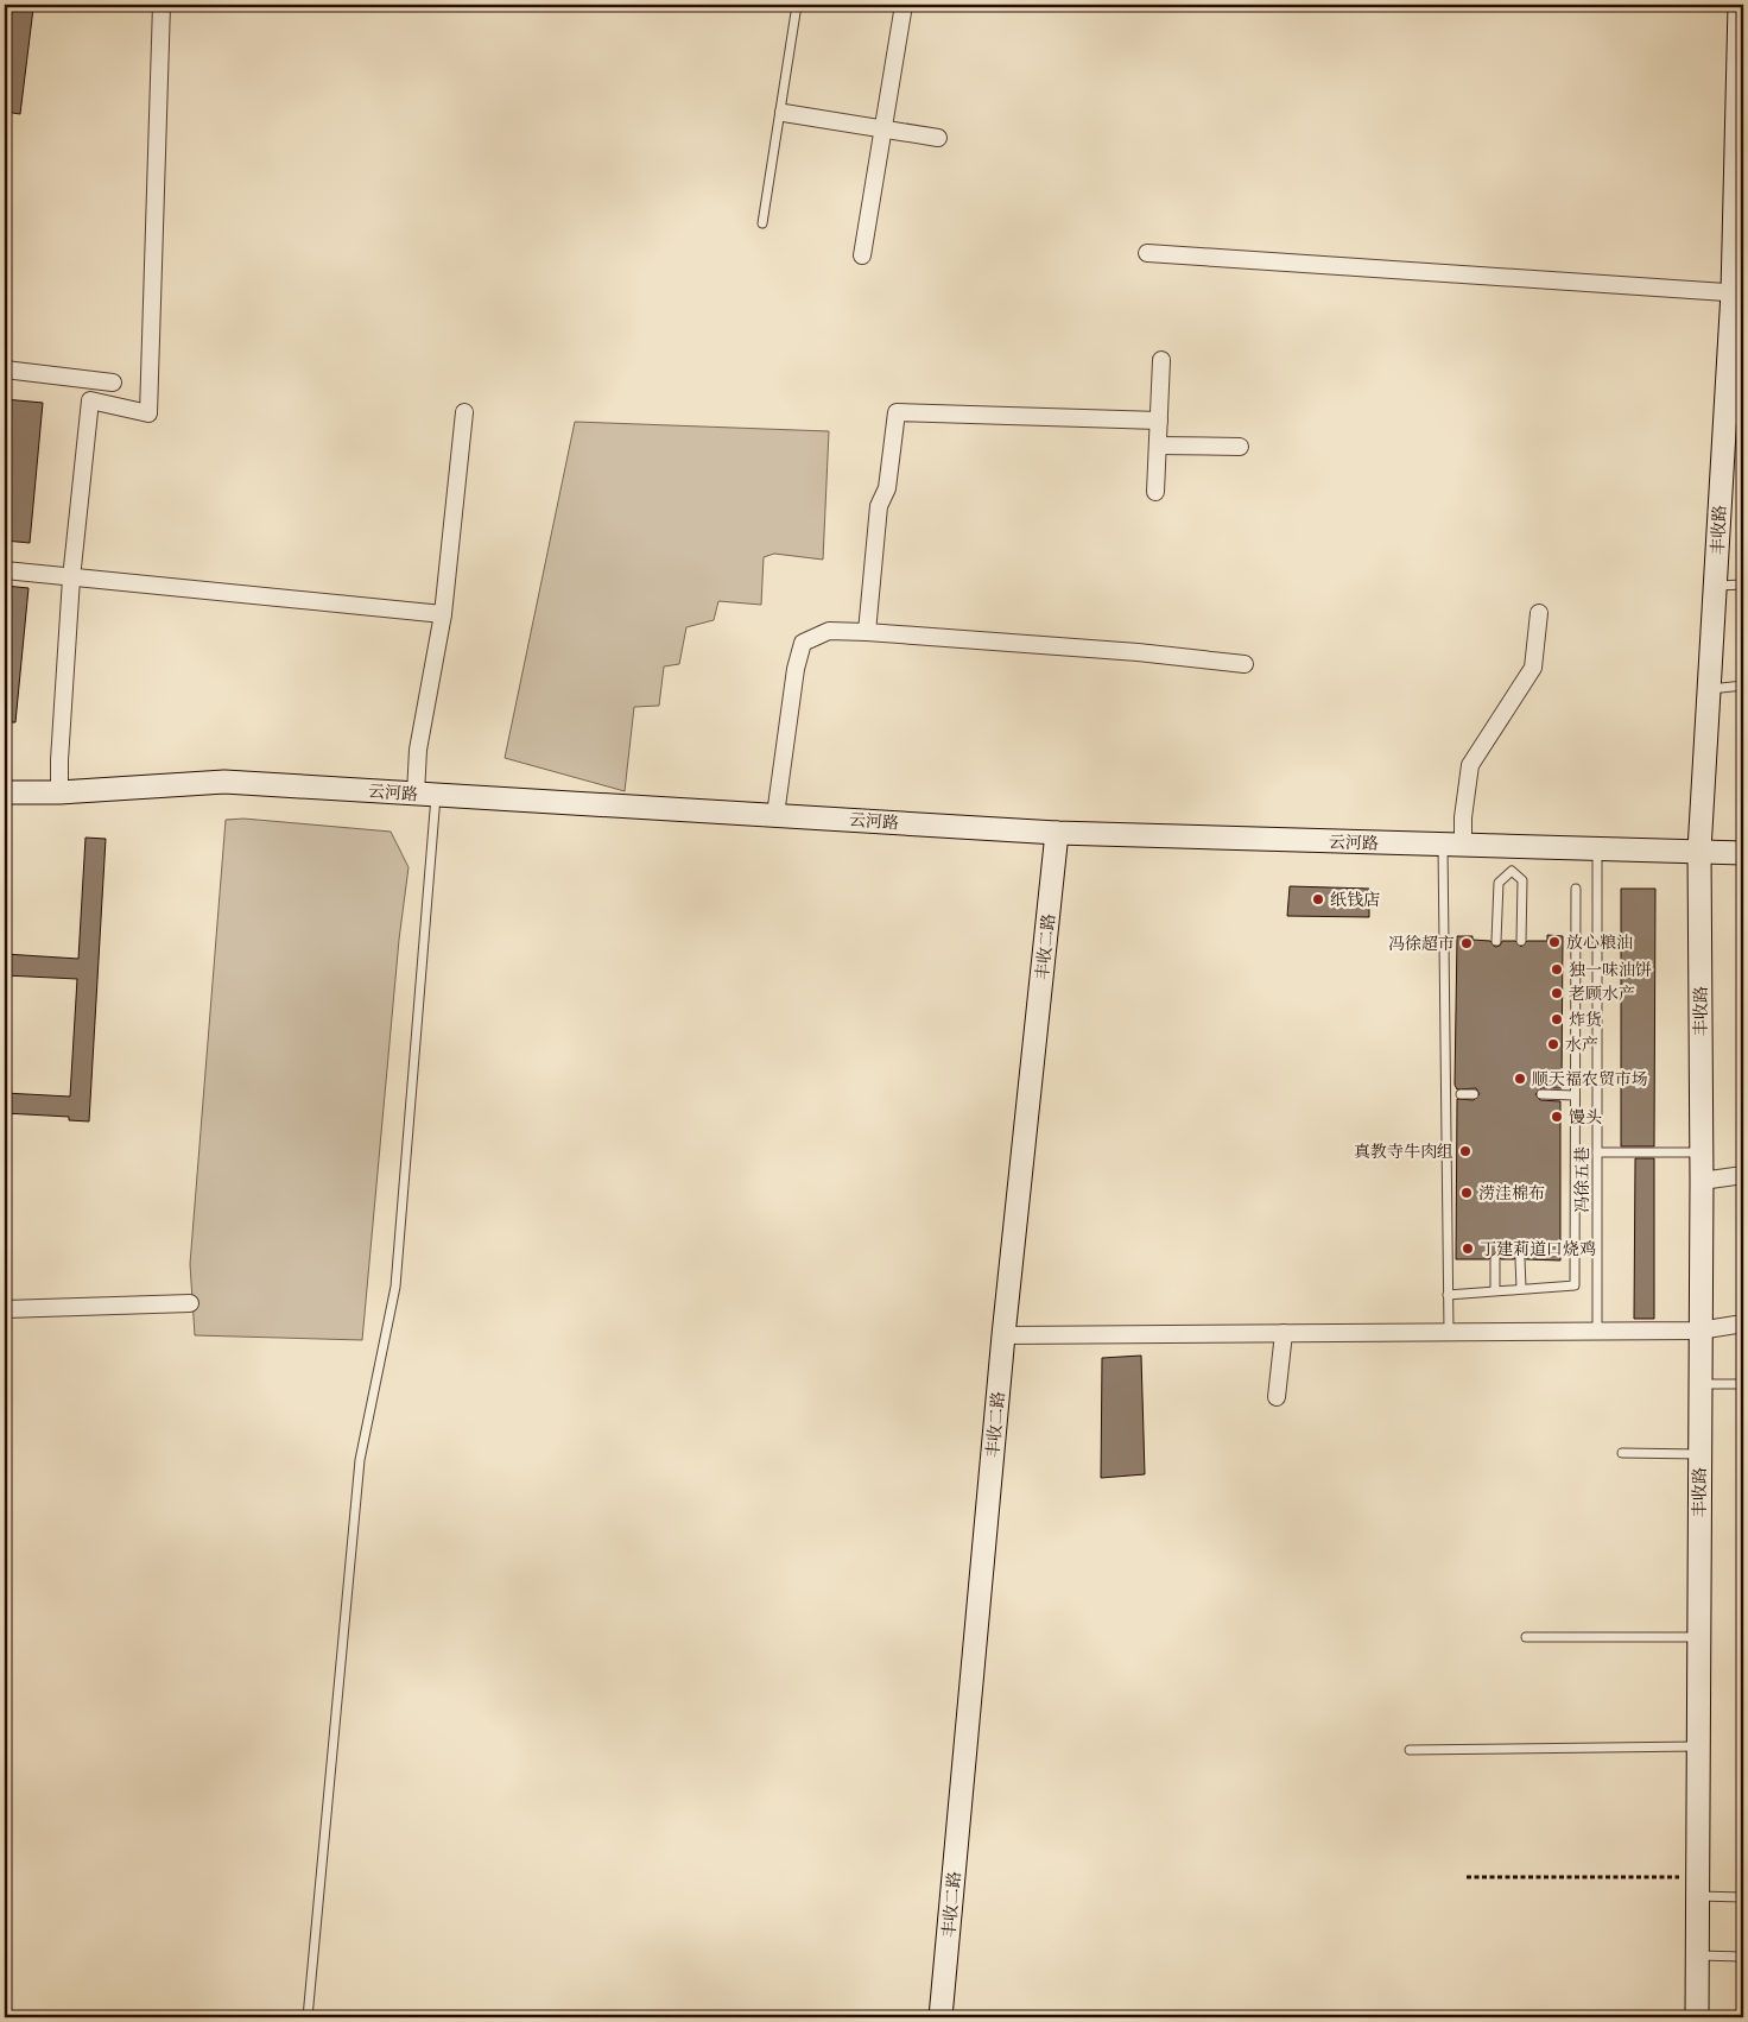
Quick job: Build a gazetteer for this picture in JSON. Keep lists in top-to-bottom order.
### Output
{
  "streets": {
    "street": ["丰收路", "云河路", "丰收二路"],
    "lane": ["冯徐五巷"]
  },
  "crossings": [
    ["丰收路", "云河路"],
    ["云河路", "丰收二路"],
    ["云河路", "冯徐五巷"]
  ],
  "places": [
    "纸钱店",
    "放心粮油",
    "冯徐超市",
    "独一味油饼",
    "老顾水产",
    "炸货",
    "水产",
    "顺天福农贸市场",
    "馒头",
    "真教寺牛肉组",
    "涝洼棉布",
    "丁建莉道口烧鸡"
  ]
}
